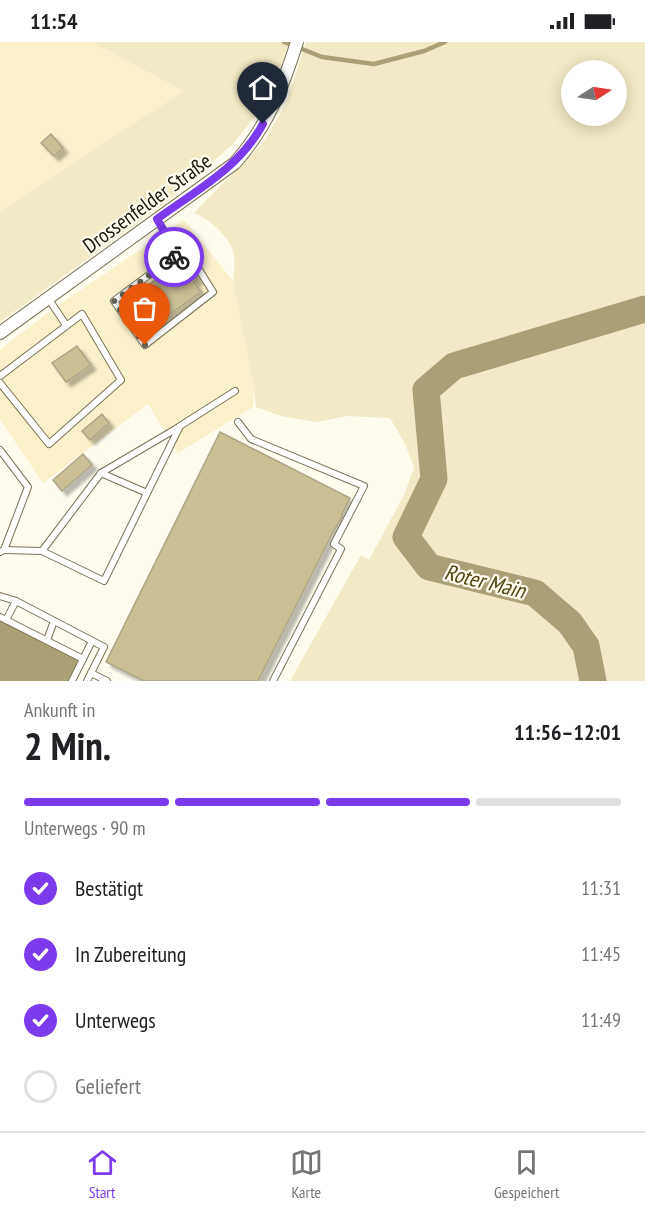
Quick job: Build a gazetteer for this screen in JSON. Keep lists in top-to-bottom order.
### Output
{
  "streets": {
    "street": ["Drossenfelder Straße"]
  },
  "water": ["Roter Main"],
  "north": "right",
  "page": {
    "status": "11:54",
    "heading": ["2 Min.", "Ankunft in", "11:56–12:01"],
    "bar": "Unterwegs · 90 m",
    "list": [
      ["Bestätigt", "11:31"],
      ["In Zubereitung", "11:45"],
      ["Unterwegs", "11:49"],
      "Geliefert"
    ],
    "tabs": ["Start", "Karte", "Gespeichert"]
  }
}
